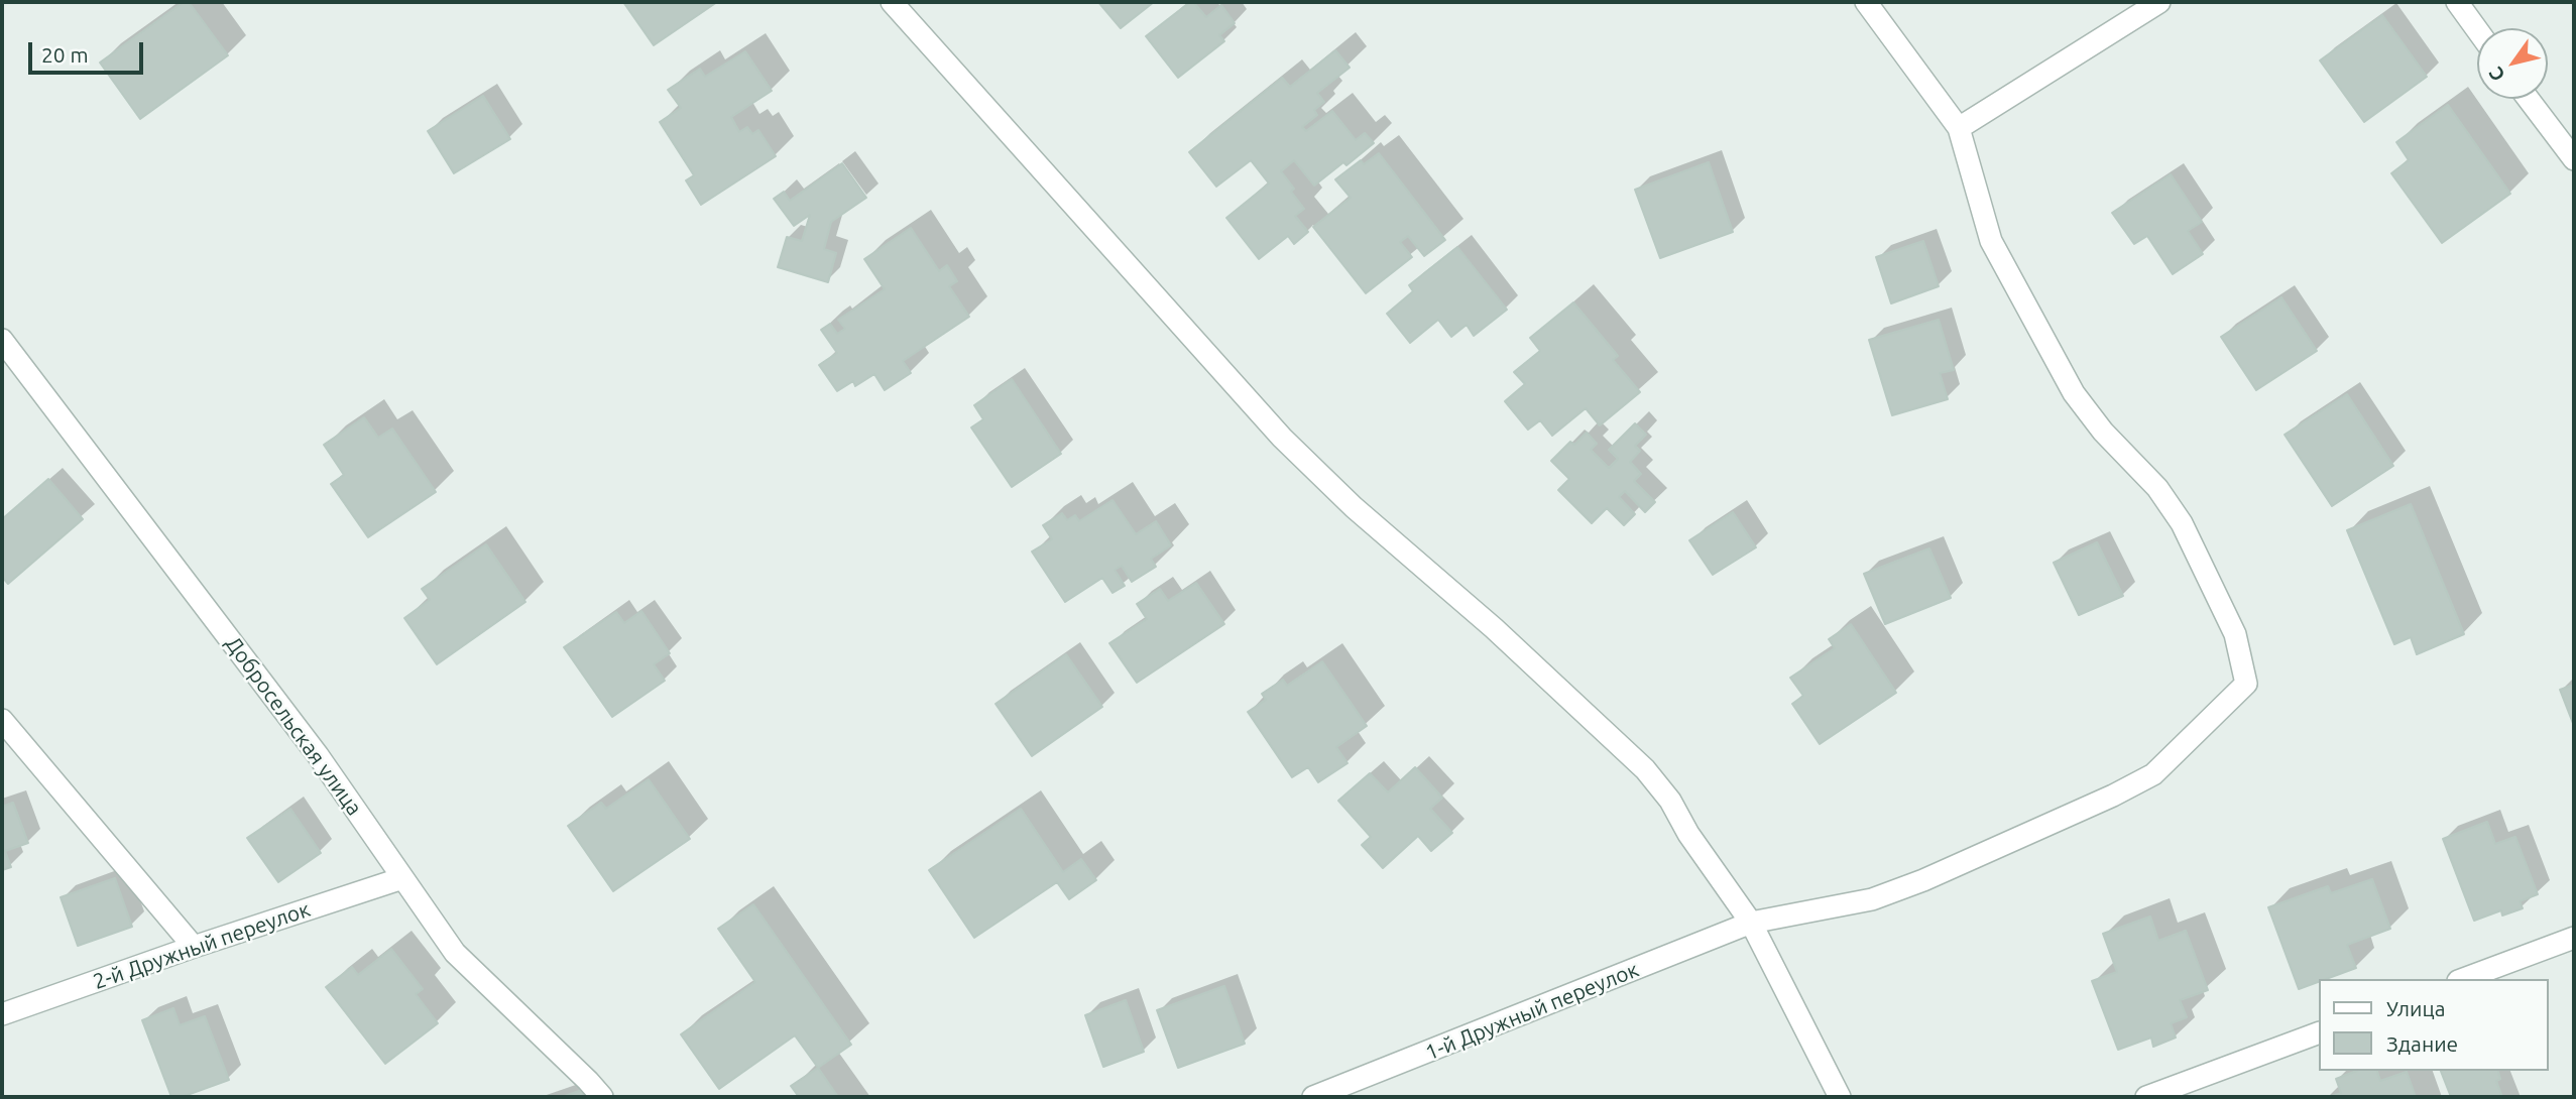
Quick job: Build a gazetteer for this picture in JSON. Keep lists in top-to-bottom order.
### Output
{
  "streets": {
    "street": ["Добросельская улица", "2-й Дружный переулок", "1-й Дружный переулок"]
  },
  "crossings": [
    ["Добросельская улица", "2-й Дружный переулок"]
  ],
  "legend": ["Улица", "Здание"],
  "scale_bar": "20 m",
  "north": "bottom left"
}
